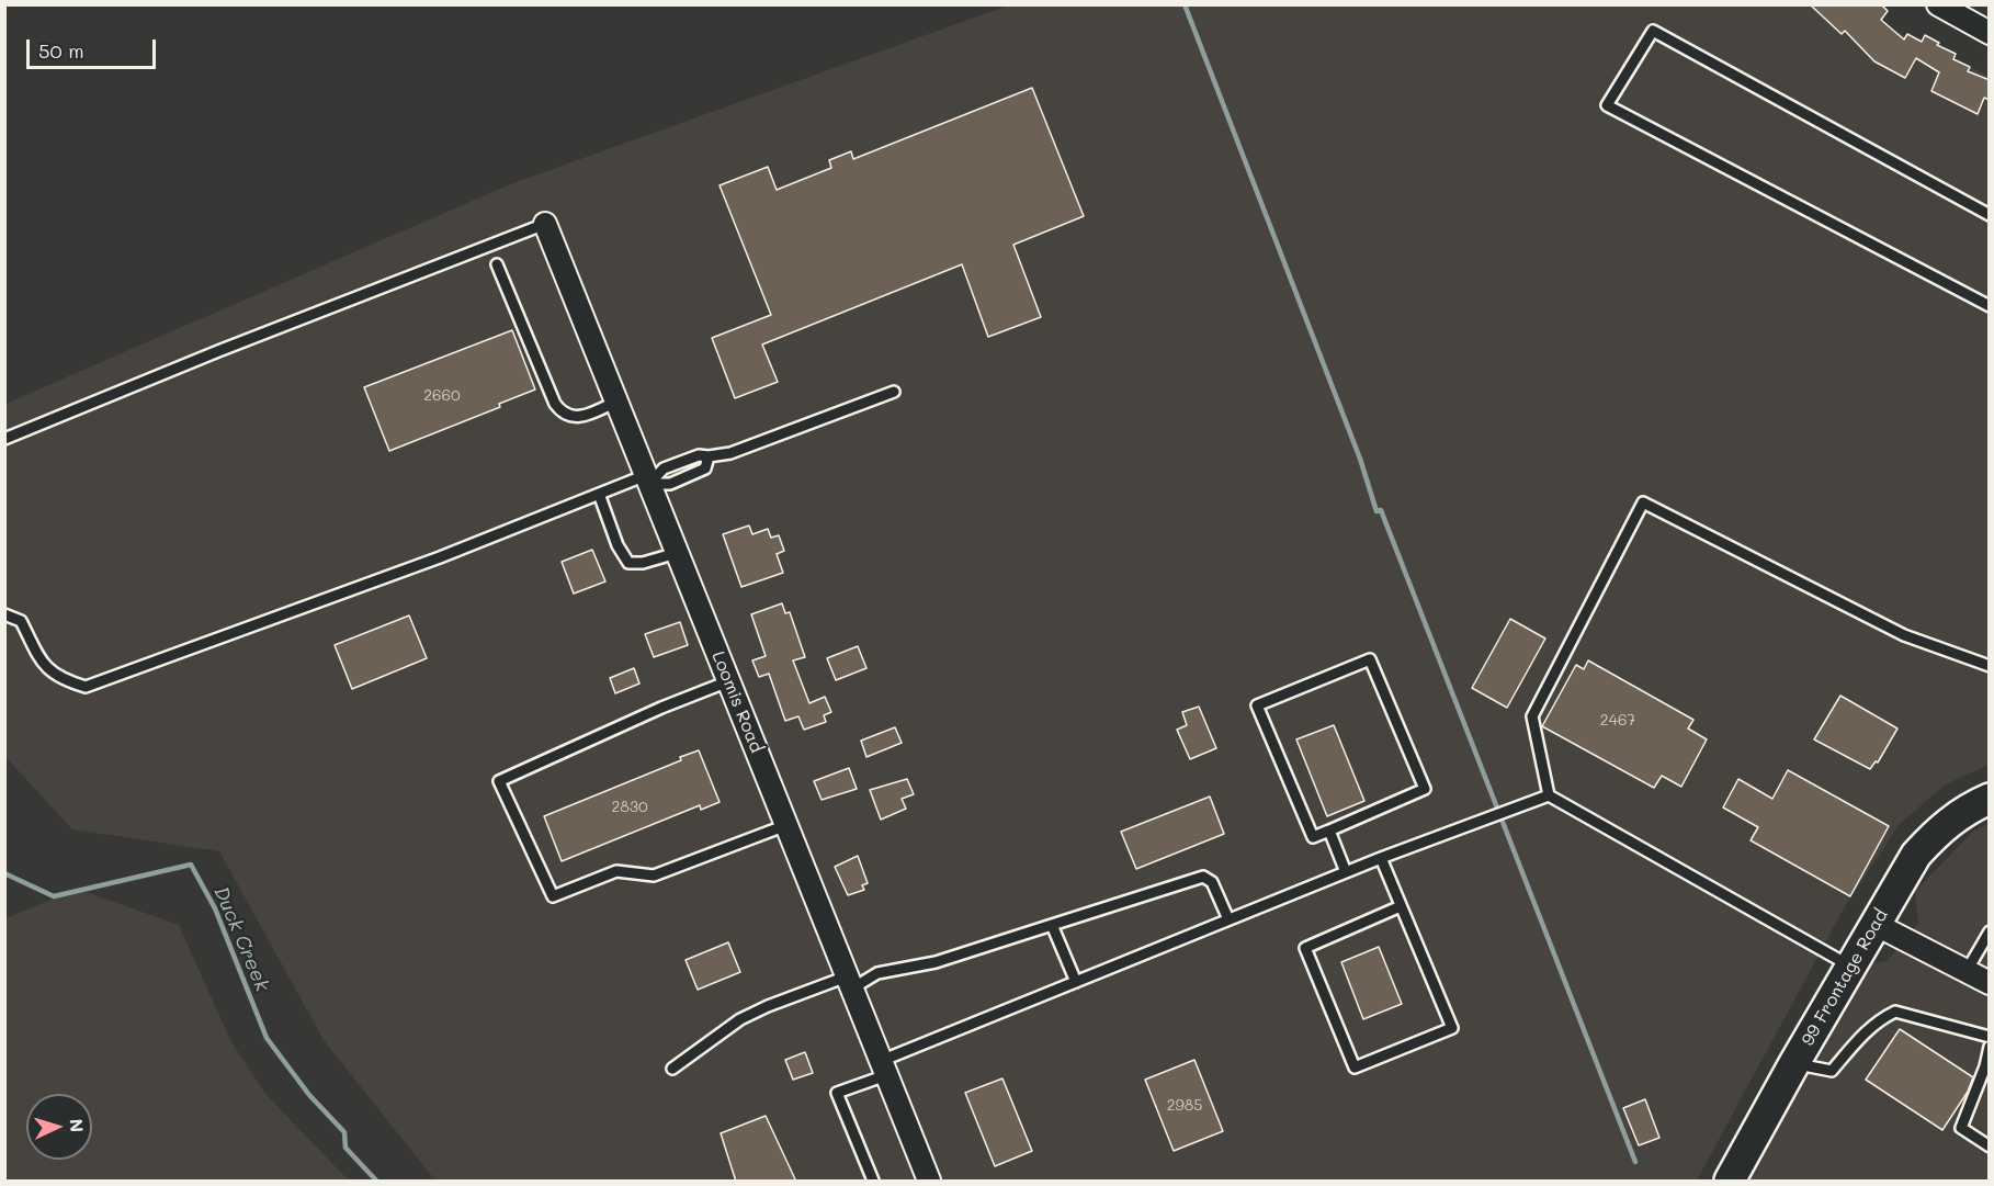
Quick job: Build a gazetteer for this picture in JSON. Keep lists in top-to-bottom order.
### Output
{
  "streets": {
    "street": ["Loomis Road", "99 Frontage Road"]
  },
  "water": ["Duck Creek"],
  "house_numbers": [
    "2660",
    "2467",
    "2830",
    "2985"
  ],
  "scale_bar": "50 m",
  "north": "right"
}
